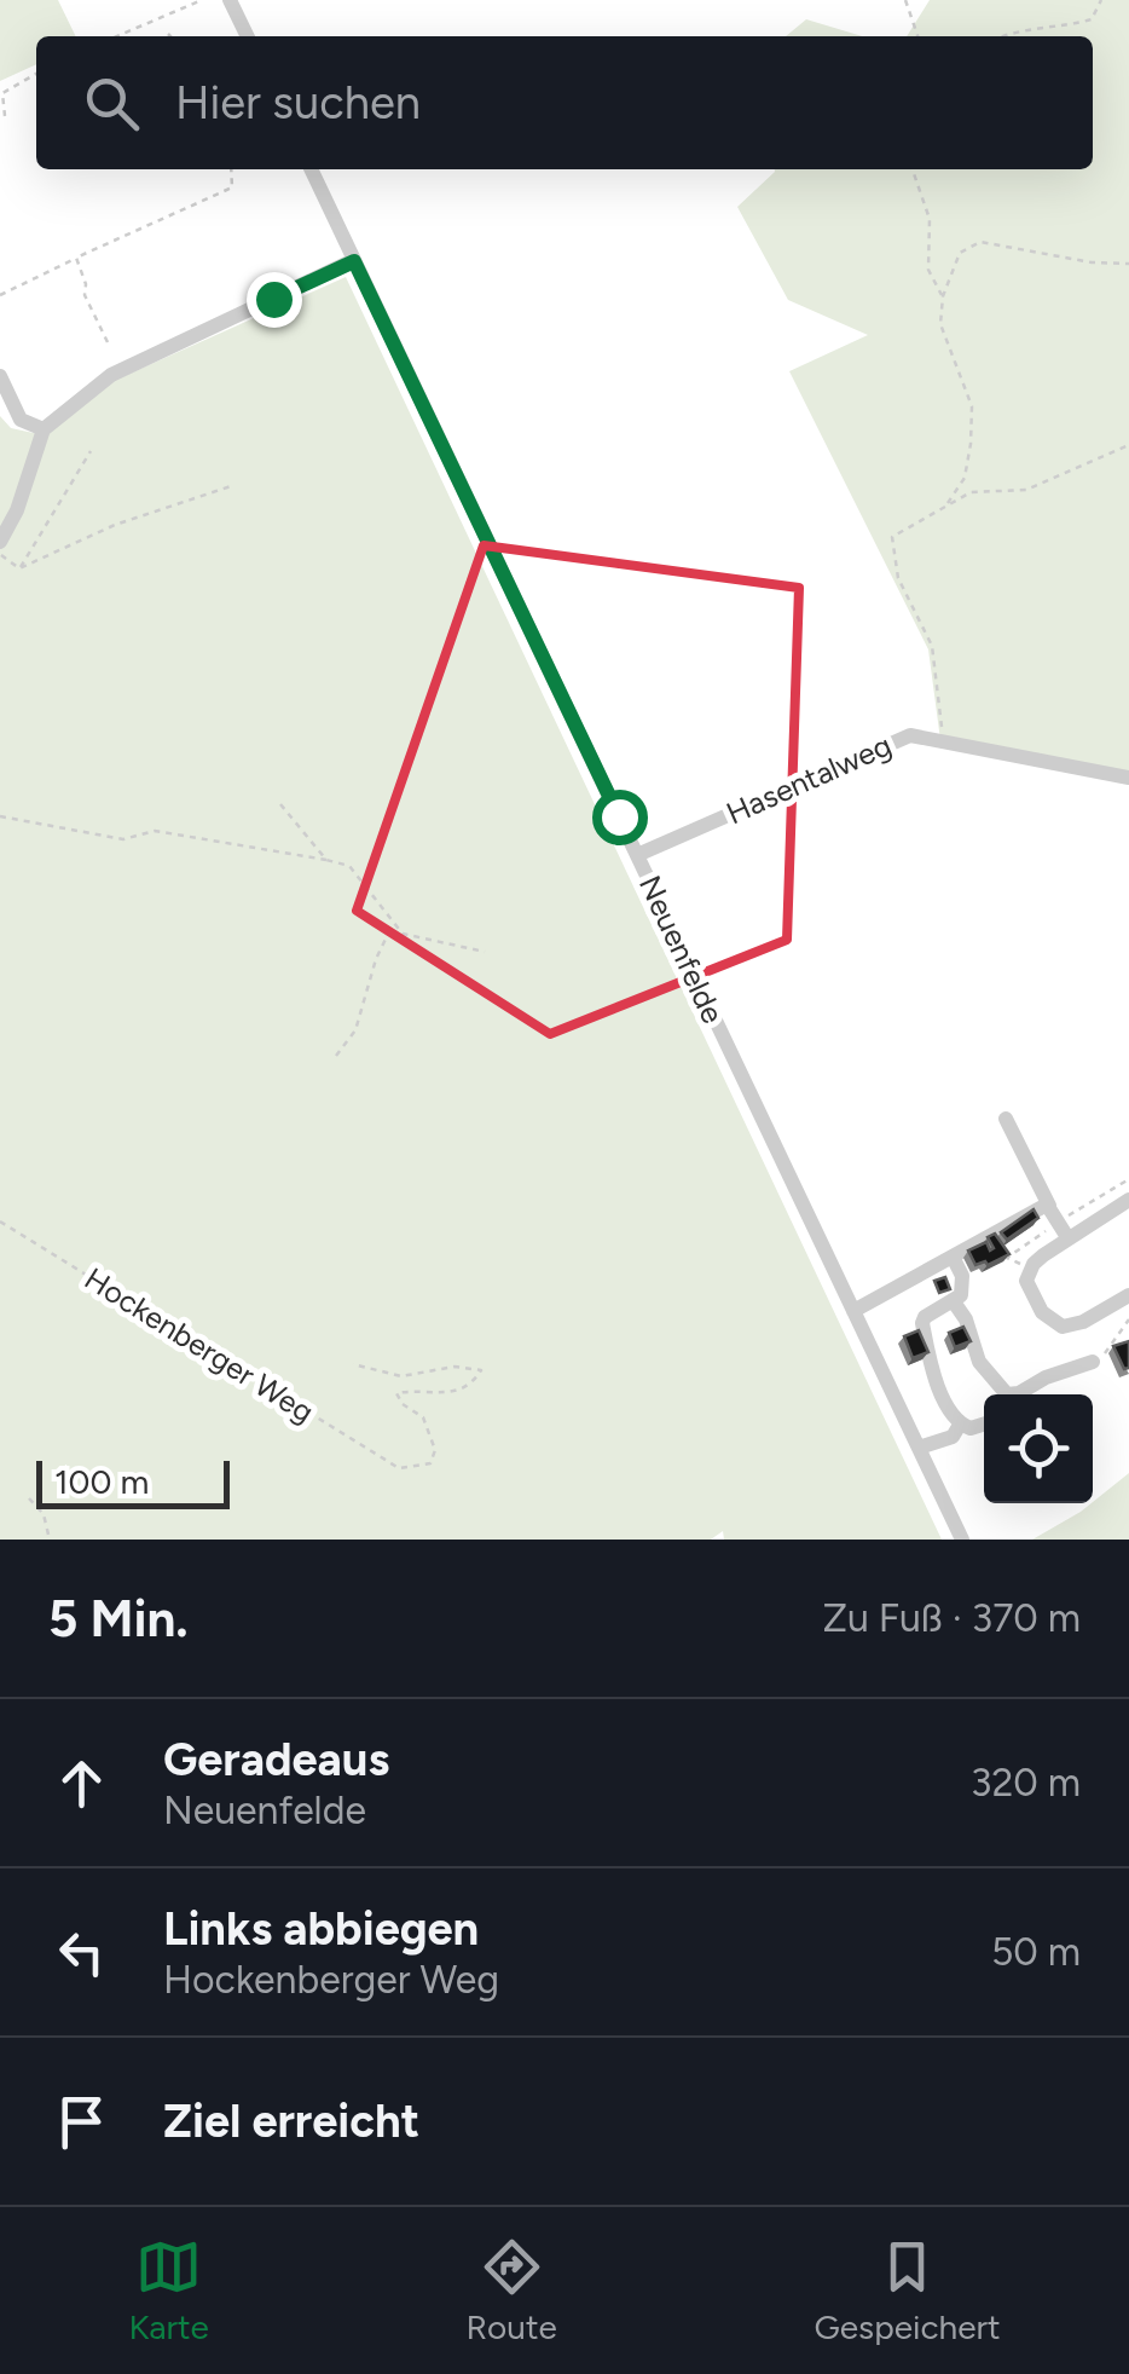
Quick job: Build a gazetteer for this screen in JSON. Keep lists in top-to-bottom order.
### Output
{
  "streets": {
    "street": ["Hasentalweg", "Neuenfelde"],
    "path": ["Hockenberger Weg"]
  },
  "crossings": [
    ["Hasentalweg", "Neuenfelde"]
  ],
  "scale_bar": "100 m",
  "page": {
    "search": "Hier suchen",
    "scale": "100 m",
    "heading": ["5 Min.", "Zu Fuß · 370 m"],
    "list": [
      ["Geradeaus", "Neuenfelde", "320 m"],
      ["Links abbiegen", "Hockenberger Weg", "50 m"],
      "Ziel erreicht"
    ],
    "nav": ["Karte", "Route", "Gespeichert"]
  }
}
